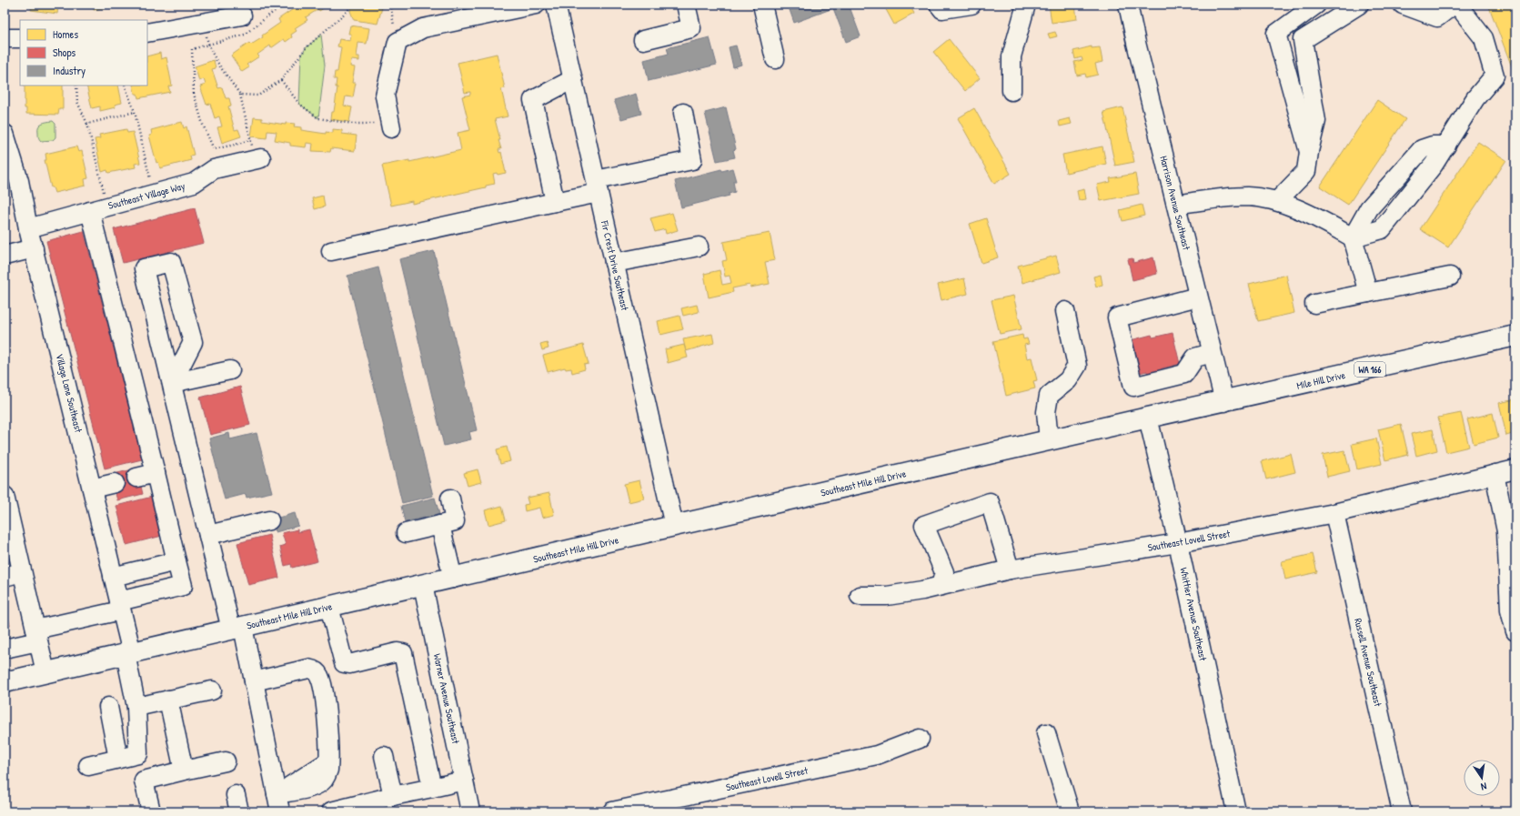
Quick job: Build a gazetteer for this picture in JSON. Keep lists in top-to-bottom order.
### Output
{
  "streets": {
    "main road": ["WA 166", "Mile Hill Drive", "Southeast Mile Hill Drive"],
    "street": [
      "Southeast Village Way",
      "Harrison Avenue Southeast",
      "Fir Crest Drive Southeast",
      "Village Lane Southeast",
      "Southeast Lovell Street",
      "Whittier Avenue Southeast",
      "Russell Avenue Southeast",
      "Warner Avenue Southeast"
    ]
  },
  "crossings": [
    ["Southeast Village Way", "Village Lane Southeast"],
    ["Harrison Avenue Southeast", "Mile Hill Drive"],
    ["Fir Crest Drive Southeast", "Southeast Mile Hill Drive"],
    ["Mile Hill Drive", "Southeast Mile Hill Drive"],
    ["Mile Hill Drive", "Whittier Avenue Southeast"],
    ["Village Lane Southeast", "Southeast Mile Hill Drive"],
    ["Southeast Mile Hill Drive", "Whittier Avenue Southeast"],
    ["Southeast Mile Hill Drive", "Warner Avenue Southeast"],
    ["Southeast Lovell Street", "Whittier Avenue Southeast"],
    ["Southeast Lovell Street", "Russell Avenue Southeast"]
  ],
  "legend": ["Homes", "Shops", "Industry"],
  "north": "bottom"
}
